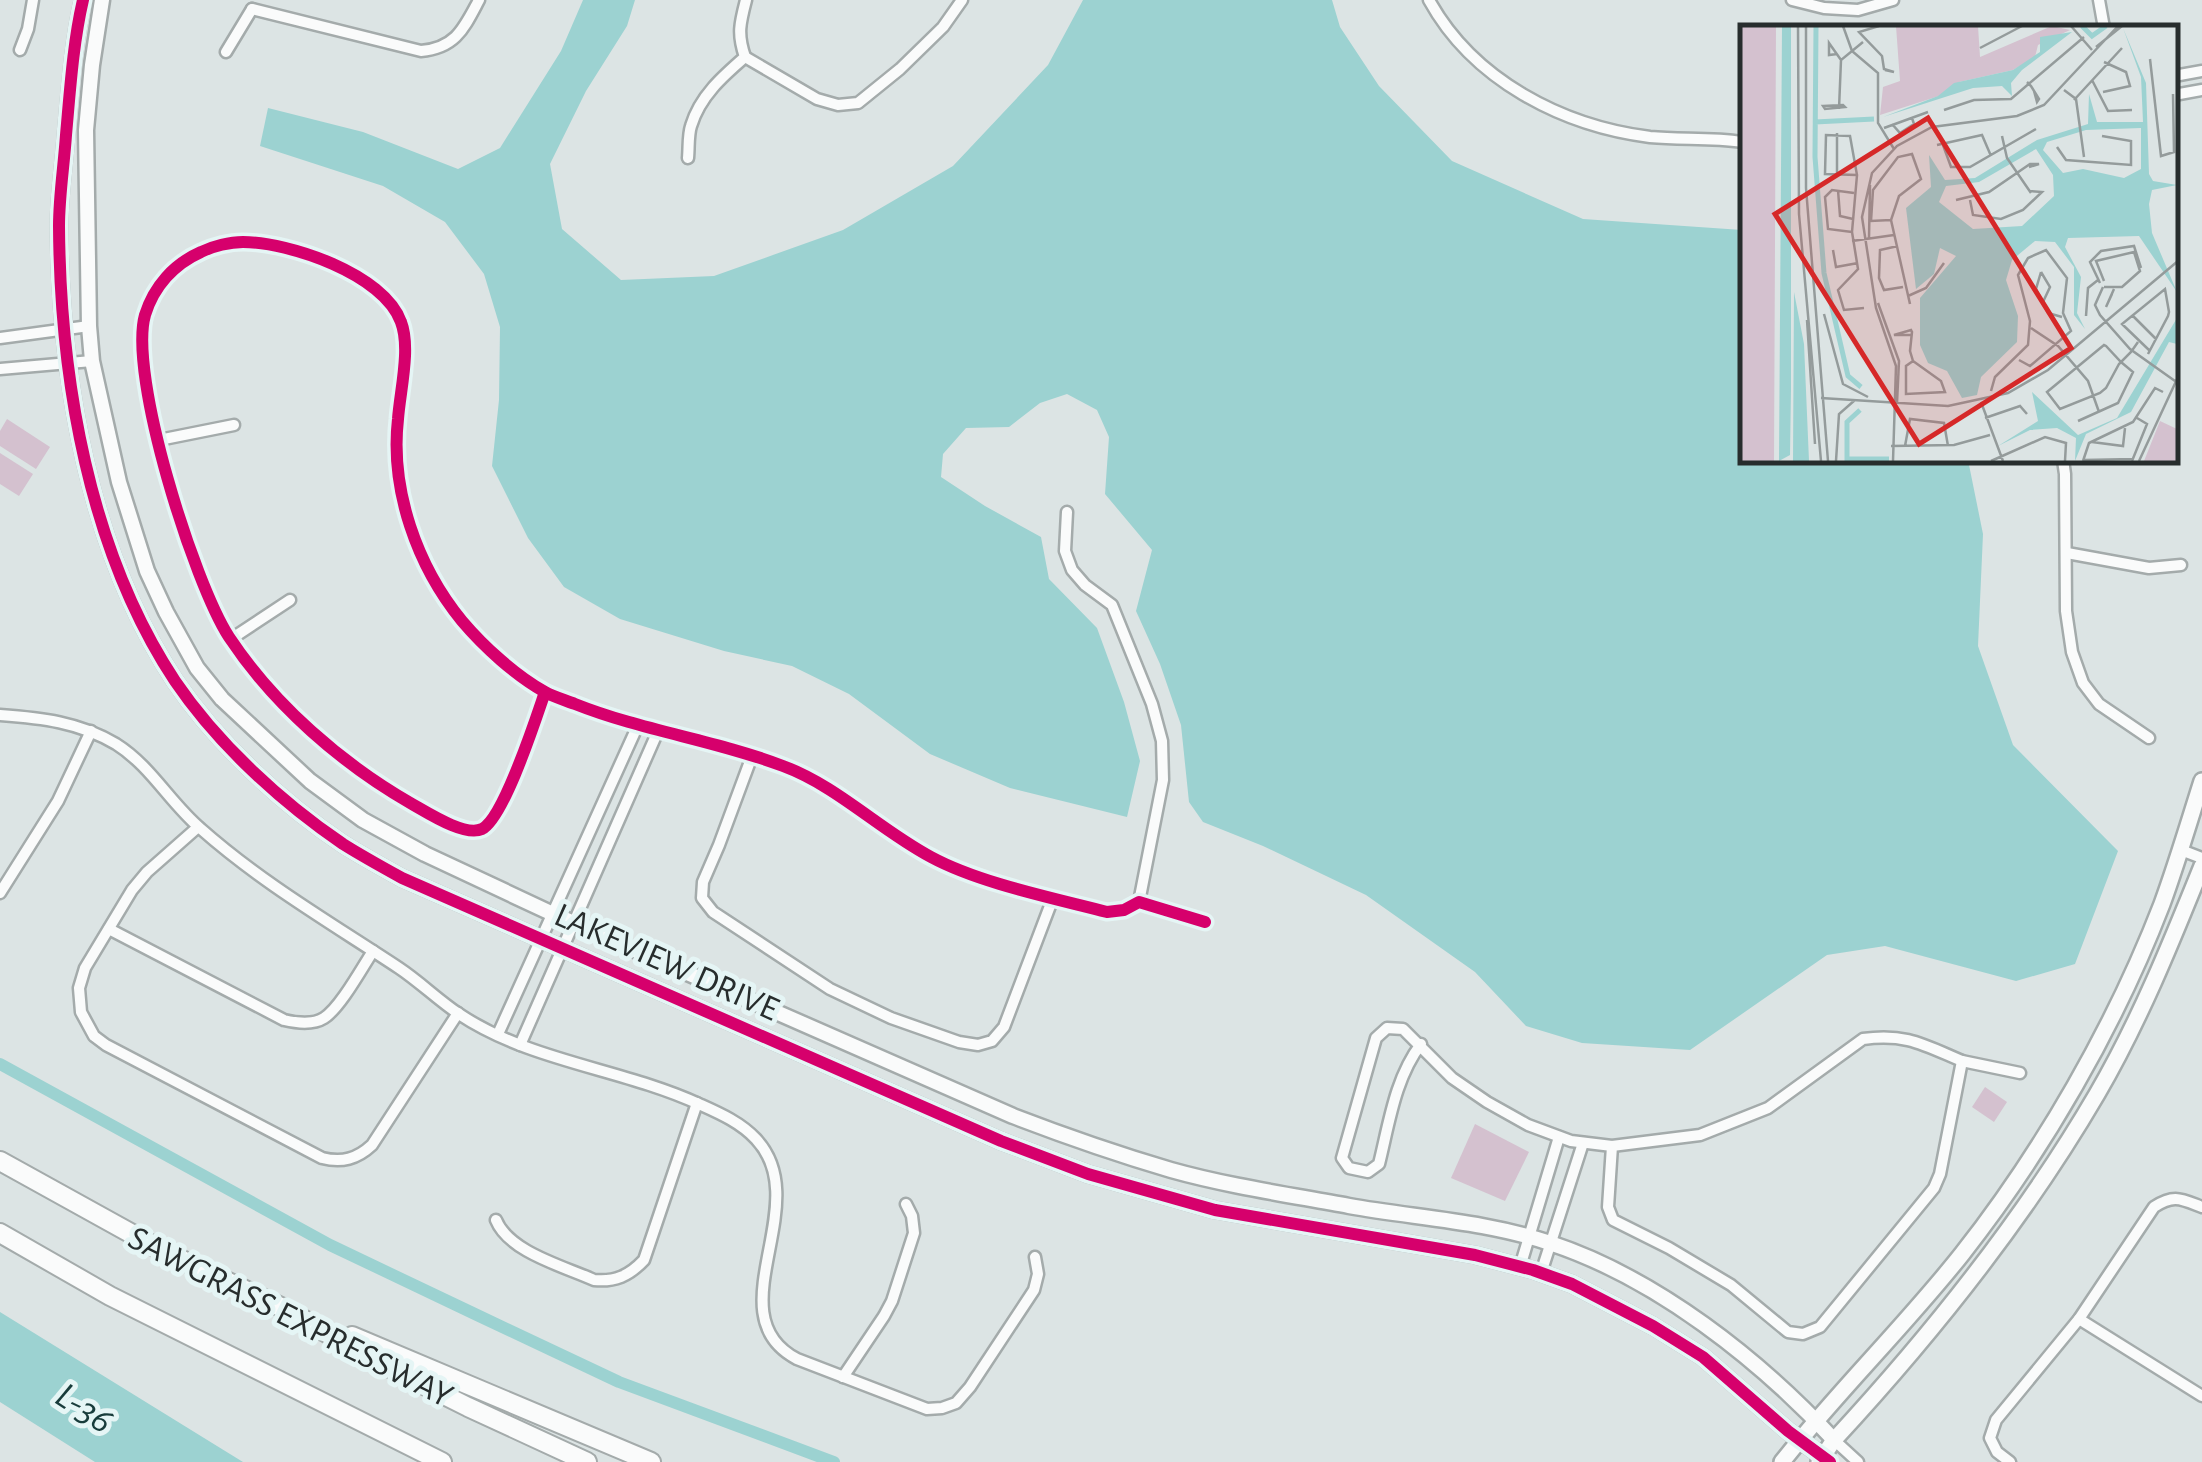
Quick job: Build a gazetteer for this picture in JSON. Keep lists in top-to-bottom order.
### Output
{
  "streets": {
    "highway": ["SAWGRASS EXPRESSWAY"],
    "street": ["LAKEVIEW DRIVE"]
  },
  "water": ["L-36"]
}
